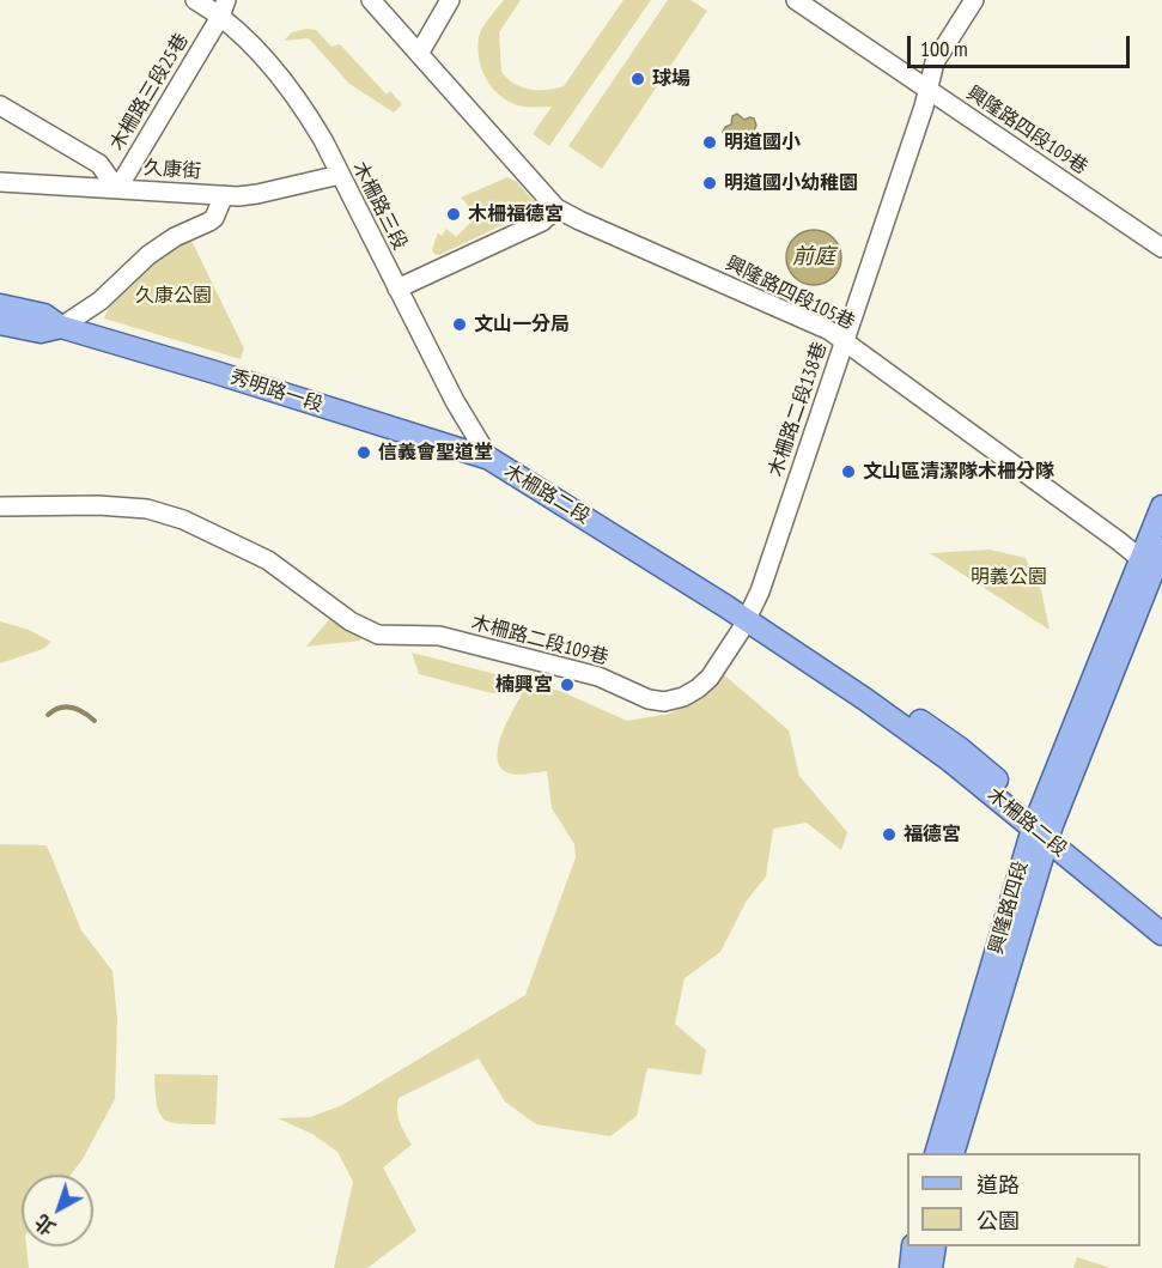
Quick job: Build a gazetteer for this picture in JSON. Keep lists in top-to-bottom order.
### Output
{
  "streets": {
    "main road": ["秀明路一段", "木柵路二段", "興隆路四段"],
    "street": [
      "木柵路三段25巷",
      "興隆路四段109巷",
      "久康街",
      "木柵路三段",
      "興隆路四段105巷",
      "木柵路二段138巷",
      "木柵路二段109巷"
    ]
  },
  "crossings": [
    ["木柵路三段25巷", "久康街"],
    ["木柵路三段25巷", "木柵路三段"],
    ["興隆路四段109巷", "木柵路二段138巷"],
    ["久康街", "木柵路三段"],
    ["木柵路三段", "秀明路一段"],
    ["木柵路三段", "木柵路二段"],
    ["興隆路四段105巷", "木柵路二段138巷"],
    ["興隆路四段105巷", "興隆路四段"],
    ["秀明路一段", "木柵路二段"],
    ["木柵路二段138巷", "木柵路二段"],
    ["木柵路二段138巷", "木柵路二段109巷"],
    ["木柵路二段", "木柵路二段109巷"],
    ["木柵路二段", "興隆路四段"]
  ],
  "water": ["前庭"],
  "parks": ["久康公園", "明義公園"],
  "places": [
    "球場",
    "明道國小",
    "明道國小幼稚園",
    "木柵福德宮",
    "文山一分局",
    "信義會聖道堂",
    "文山區清潔隊木柵分隊",
    "楠興宮",
    "福德宮"
  ],
  "legend": ["道路", "公園"],
  "scale_bar": "100 m",
  "north": "bottom left"
}
